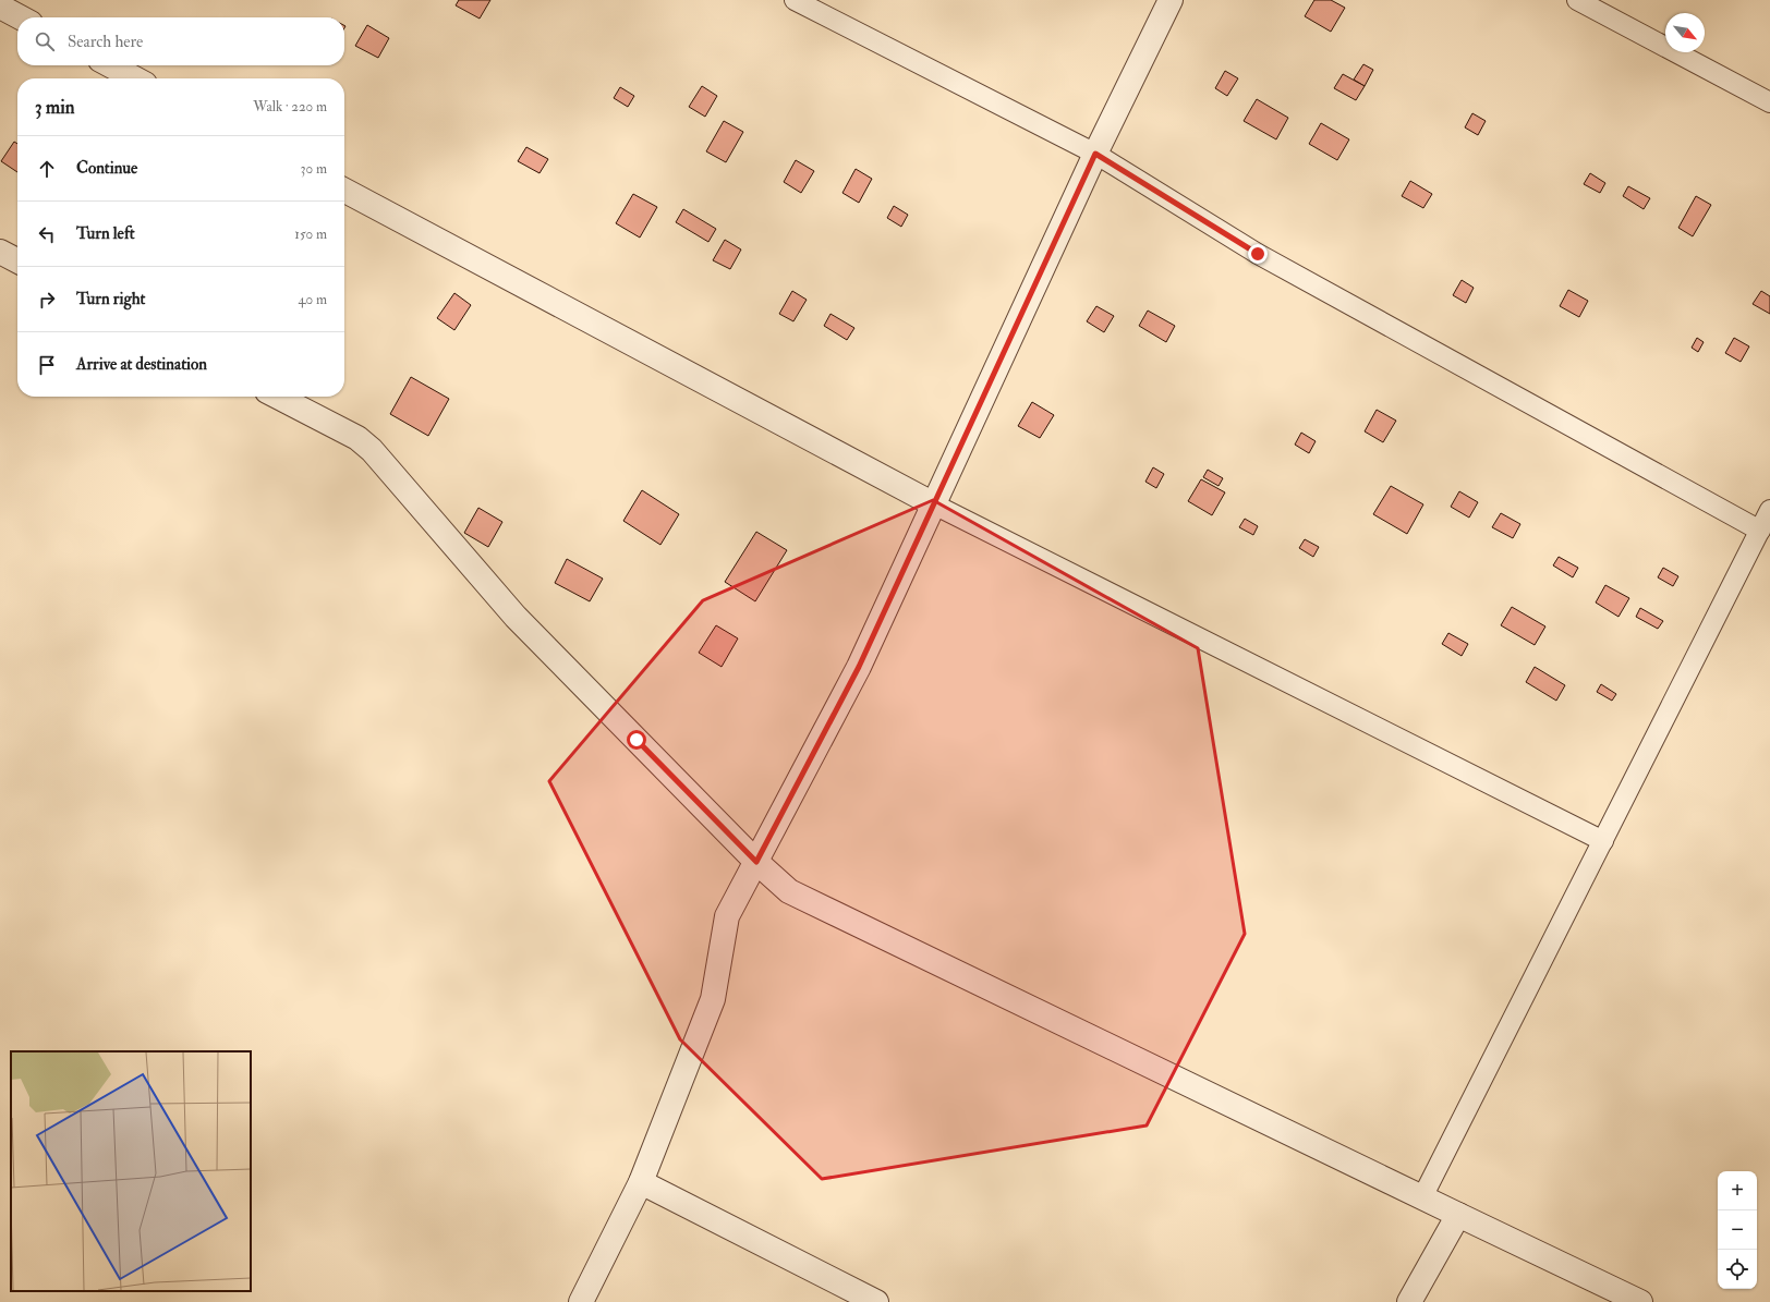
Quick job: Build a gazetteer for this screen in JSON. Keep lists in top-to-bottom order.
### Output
{
  "north": "bottom right",
  "page": {
    "search": "Search here",
    "heading": ["3 min", "Walk · 220 m"],
    "list": [
      ["Continue", "30 m"],
      ["Turn left", "150 m"],
      ["Turn right", "40 m"],
      "Arrive at destination"
    ],
    "map_buttons": ["+", "−"]
  }
}
